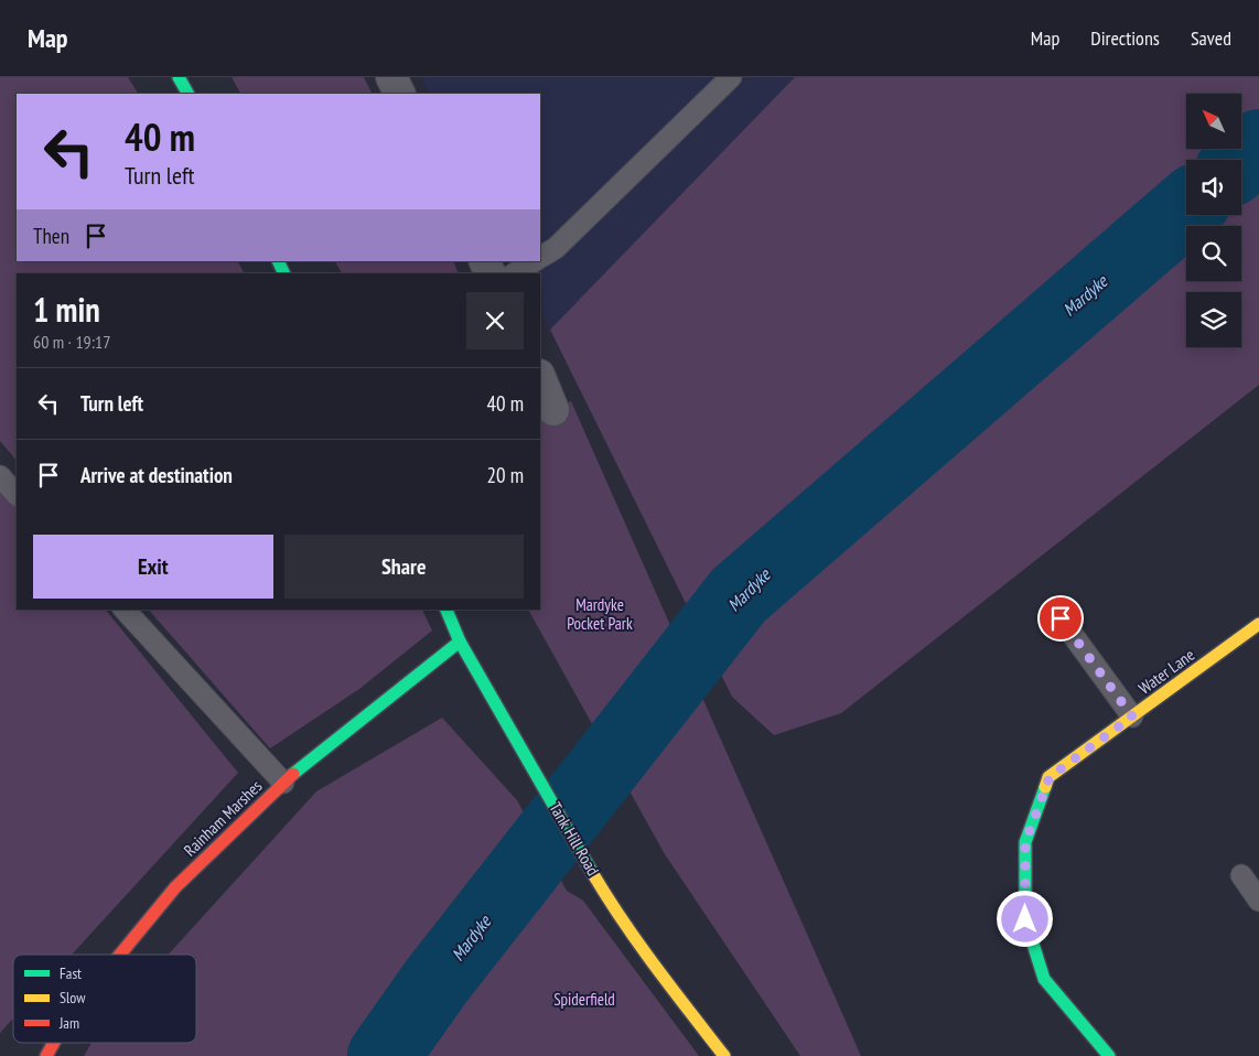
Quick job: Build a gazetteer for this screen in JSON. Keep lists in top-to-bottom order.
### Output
{
  "streets": {
    "street": ["Water Lane", "Rainham Marshes", "Tank Hill Road"]
  },
  "crossings": [
    ["Rainham Marshes", "Tank Hill Road"]
  ],
  "water": ["Mardyke"],
  "parks": ["Mardyke Pocket Park", "Spiderfield"],
  "legend": ["Fast", "Slow", "Jam"],
  "north": "top left",
  "page": {
    "header": "Map",
    "nav": ["Map", "Directions", "Saved"],
    "turn": ["40 m", "Turn left"],
    "then": "Then",
    "heading": ["1 min", "60 m · 19:17"],
    "list": [
      {
        "name": "Turn left",
        "value": "40 m"
      },
      {
        "name": "Arrive at destination",
        "value": "20 m"
      }
    ],
    "buttons": ["Exit", "Share"]
  }
}
